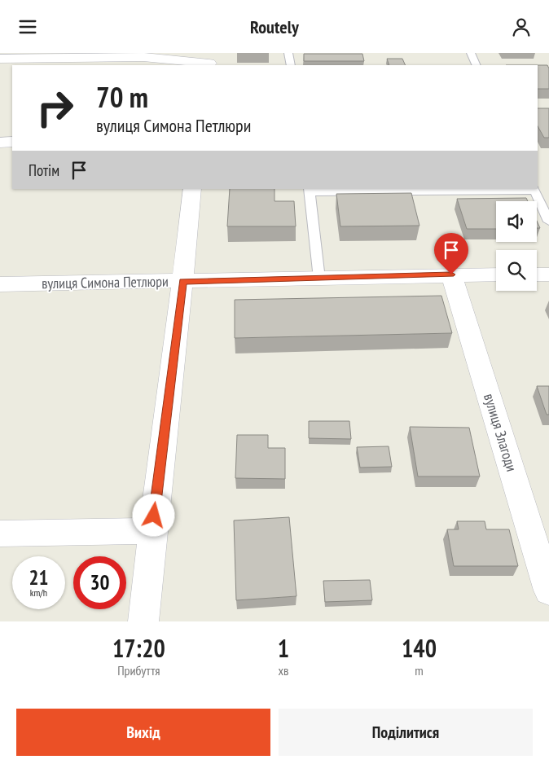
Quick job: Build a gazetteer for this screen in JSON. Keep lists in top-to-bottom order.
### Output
{
  "streets": {
    "street": ["вулиця Симона Петлюри", "вулиця Злагоди"]
  },
  "crossings": [
    ["вулиця Симона Петлюри", "вулиця Злагоди"]
  ],
  "page": {
    "header": "Routely",
    "turn": ["70 m", "вулиця Симона Петлюри"],
    "then": "Потім",
    "speed": "21 km/h",
    "limit": "30",
    "eta": [
      "17:20",
      "Прибуття",
      "1",
      "хв",
      "140",
      "m"
    ],
    "buttons": ["Вихід", "Поділитися"]
  }
}
